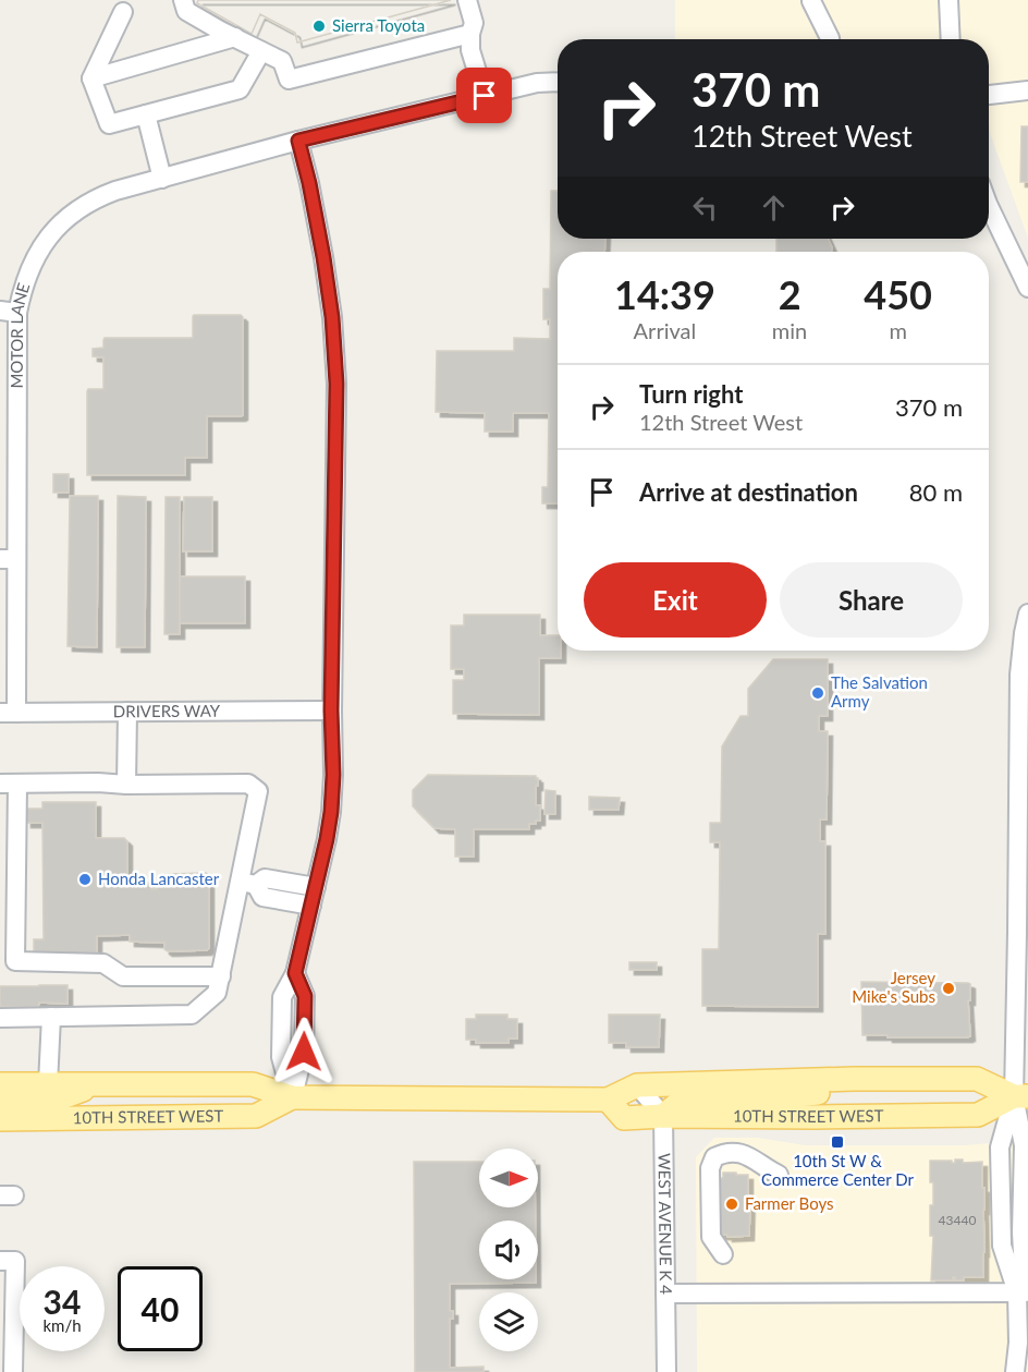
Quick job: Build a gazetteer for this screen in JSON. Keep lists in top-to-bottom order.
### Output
{
  "streets": {
    "main road": ["10TH STREET WEST"],
    "street": ["MOTOR LANE", "DRIVERS WAY", "WEST AVENUE K 4"]
  },
  "crossings": [
    ["MOTOR LANE", "DRIVERS WAY"],
    ["10TH STREET WEST", "WEST AVENUE K 4"]
  ],
  "places": {
    "other": [
      "Sierra Toyota",
      "The Salvation Army",
      "Honda Lancaster",
      "Jersey Mike's Subs",
      "Farmer Boys"
    ],
    "transit": ["10th St W & Commerce Center Dr"]
  },
  "house_numbers": ["43440"],
  "north": "right",
  "page": {
    "turn": ["370 m", "12th Street West"],
    "eta": [
      "14:39",
      "Arrival",
      "2",
      "min",
      "450",
      "m"
    ],
    "list": [
      {
        "name": "Turn right",
        "note": "12th Street West",
        "value": "370 m"
      },
      {
        "name": "Arrive at destination",
        "value": "80 m"
      }
    ],
    "buttons": ["Exit", "Share"],
    "speed": "34 km/h",
    "limit": "40"
  }
}
